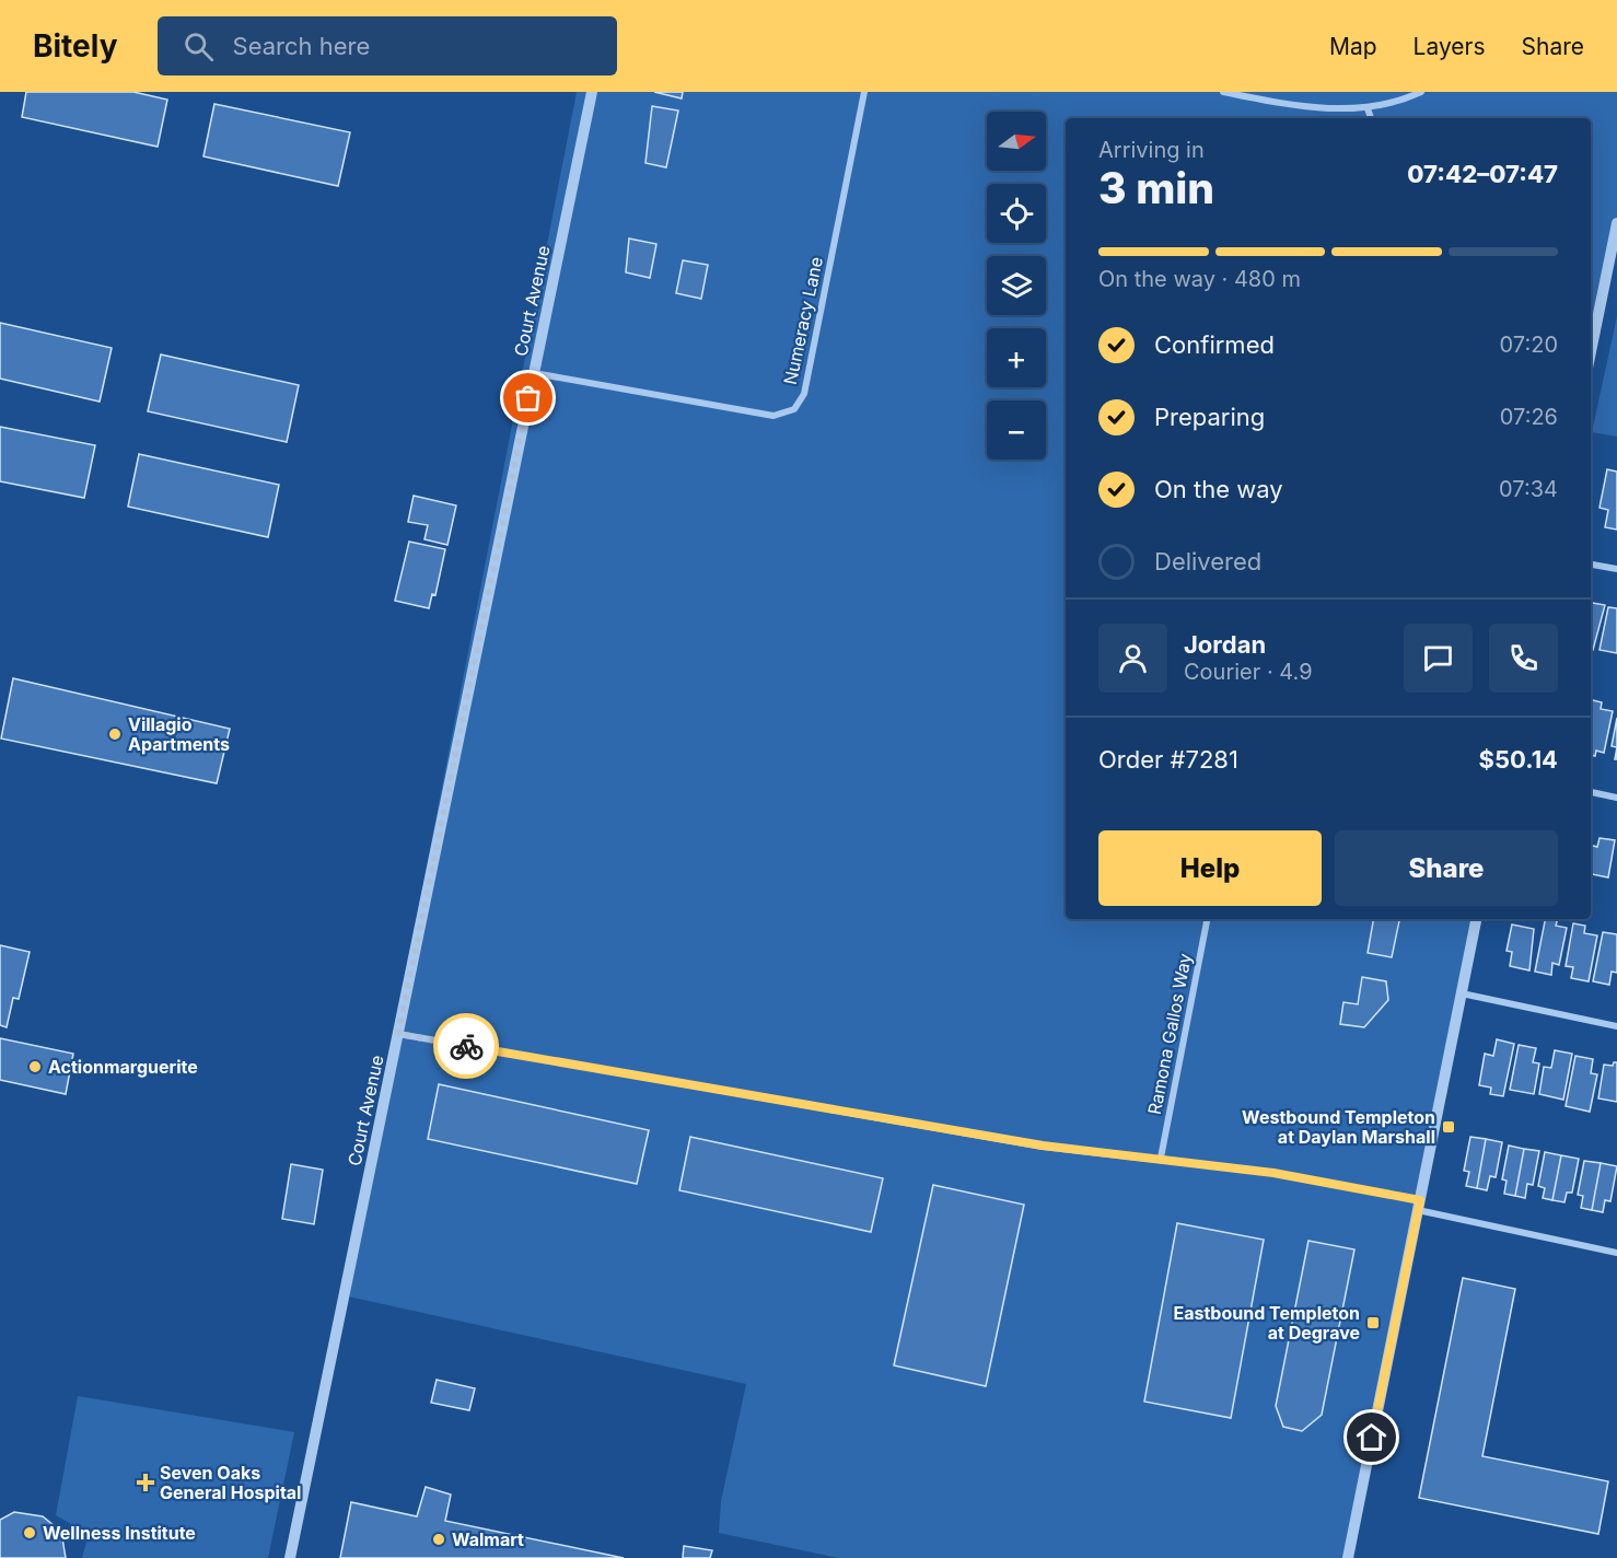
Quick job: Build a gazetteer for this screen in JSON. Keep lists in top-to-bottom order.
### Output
{
  "streets": {
    "street": ["Court Avenue", "Numeracy Lane", "Ramona Gallos Way"]
  },
  "crossings": [
    ["Court Avenue", "Numeracy Lane"]
  ],
  "places": {
    "other": [
      "Villagio Apartments",
      "Actionmarguerite",
      "Wellness Institute",
      "Walmart"
    ],
    "transit": ["Westbound Templeton at Daylan Marshall", "Eastbound Templeton at Degrave"],
    "health": ["Seven Oaks General Hospital"]
  },
  "north": "right",
  "page": {
    "header": "Bitely",
    "search": "Search here",
    "nav": ["Map", "Layers", "Share"],
    "map_buttons": ["+", "−"],
    "heading": ["3 min", "Arriving in", "07:42–07:47"],
    "panel": [
      "Jordan",
      "Courier · 4.9",
      "Order #7281",
      "$50.14"
    ],
    "bar": "On the way · 480 m",
    "list": [
      ["Confirmed", "07:20"],
      ["Preparing", "07:26"],
      ["On the way", "07:34"],
      "Delivered"
    ],
    "buttons": ["Help", "Share"]
  }
}
